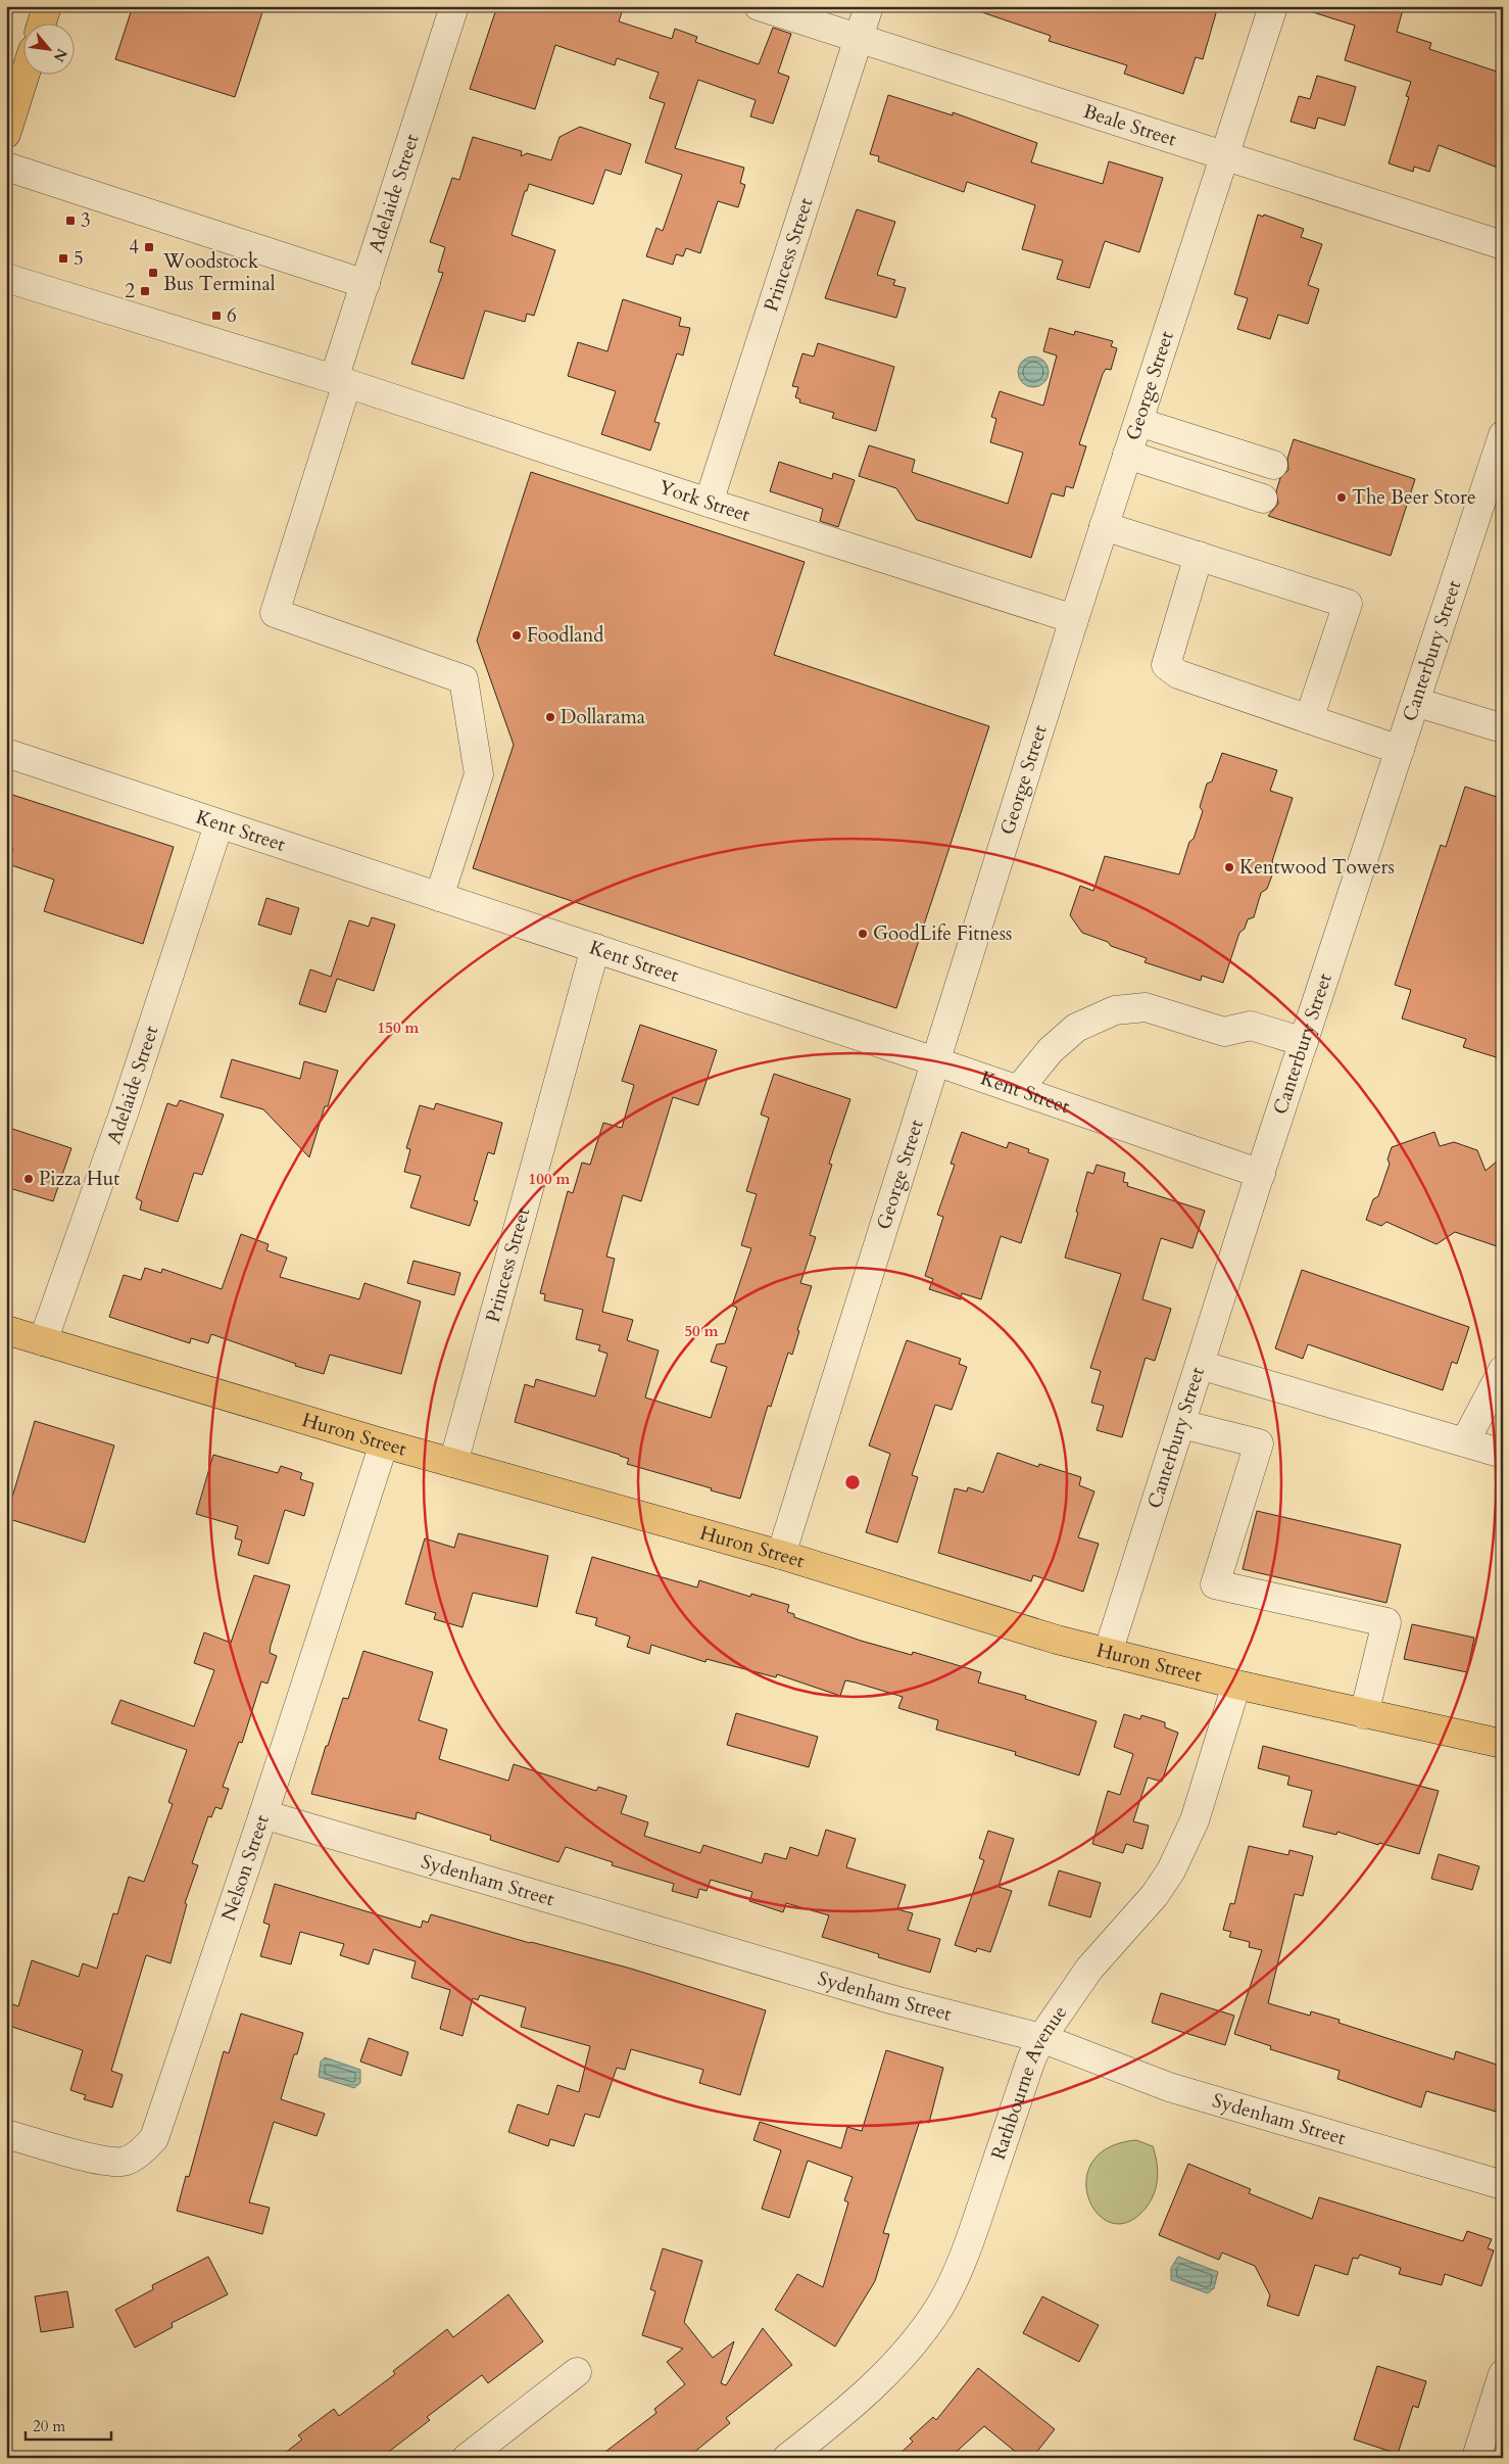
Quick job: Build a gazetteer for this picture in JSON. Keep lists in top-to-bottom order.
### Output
{
  "streets": {
    "main road": ["Huron Street"],
    "street": [
      "Beale Street",
      "Adelaide Street",
      "Princess Street",
      "George Street",
      "York Street",
      "Canterbury Street",
      "Kent Street",
      "Nelson Street",
      "Sydenham Street",
      "Rathbourne Avenue"
    ]
  },
  "crossings": [
    ["Beale Street", "Princess Street"],
    ["Beale Street", "George Street"],
    ["Adelaide Street", "York Street"],
    ["Adelaide Street", "Kent Street"],
    ["Adelaide Street", "Huron Street"],
    ["Princess Street", "York Street"],
    ["Princess Street", "Kent Street"],
    ["Princess Street", "Huron Street"],
    ["George Street", "York Street"],
    ["George Street", "Kent Street"],
    ["George Street", "Huron Street"],
    ["Canterbury Street", "Kent Street"],
    ["Canterbury Street", "Huron Street"],
    ["Huron Street", "Nelson Street"],
    ["Huron Street", "Rathbourne Avenue"],
    ["Nelson Street", "Sydenham Street"],
    ["Sydenham Street", "Rathbourne Avenue"]
  ],
  "places": {
    "transit": [
      "3",
      "4",
      "5",
      "Woodstock Bus Terminal",
      "2",
      "6"
    ],
    "other": [
      "The Beer Store",
      "Foodland",
      "Dollarama",
      "Kentwood Towers",
      "GoodLife Fitness",
      "Pizza Hut"
    ]
  },
  "scale_bar": "20 m",
  "north": "bottom right",
  "rings": ["150 m", "100 m", "50 m"]
}
